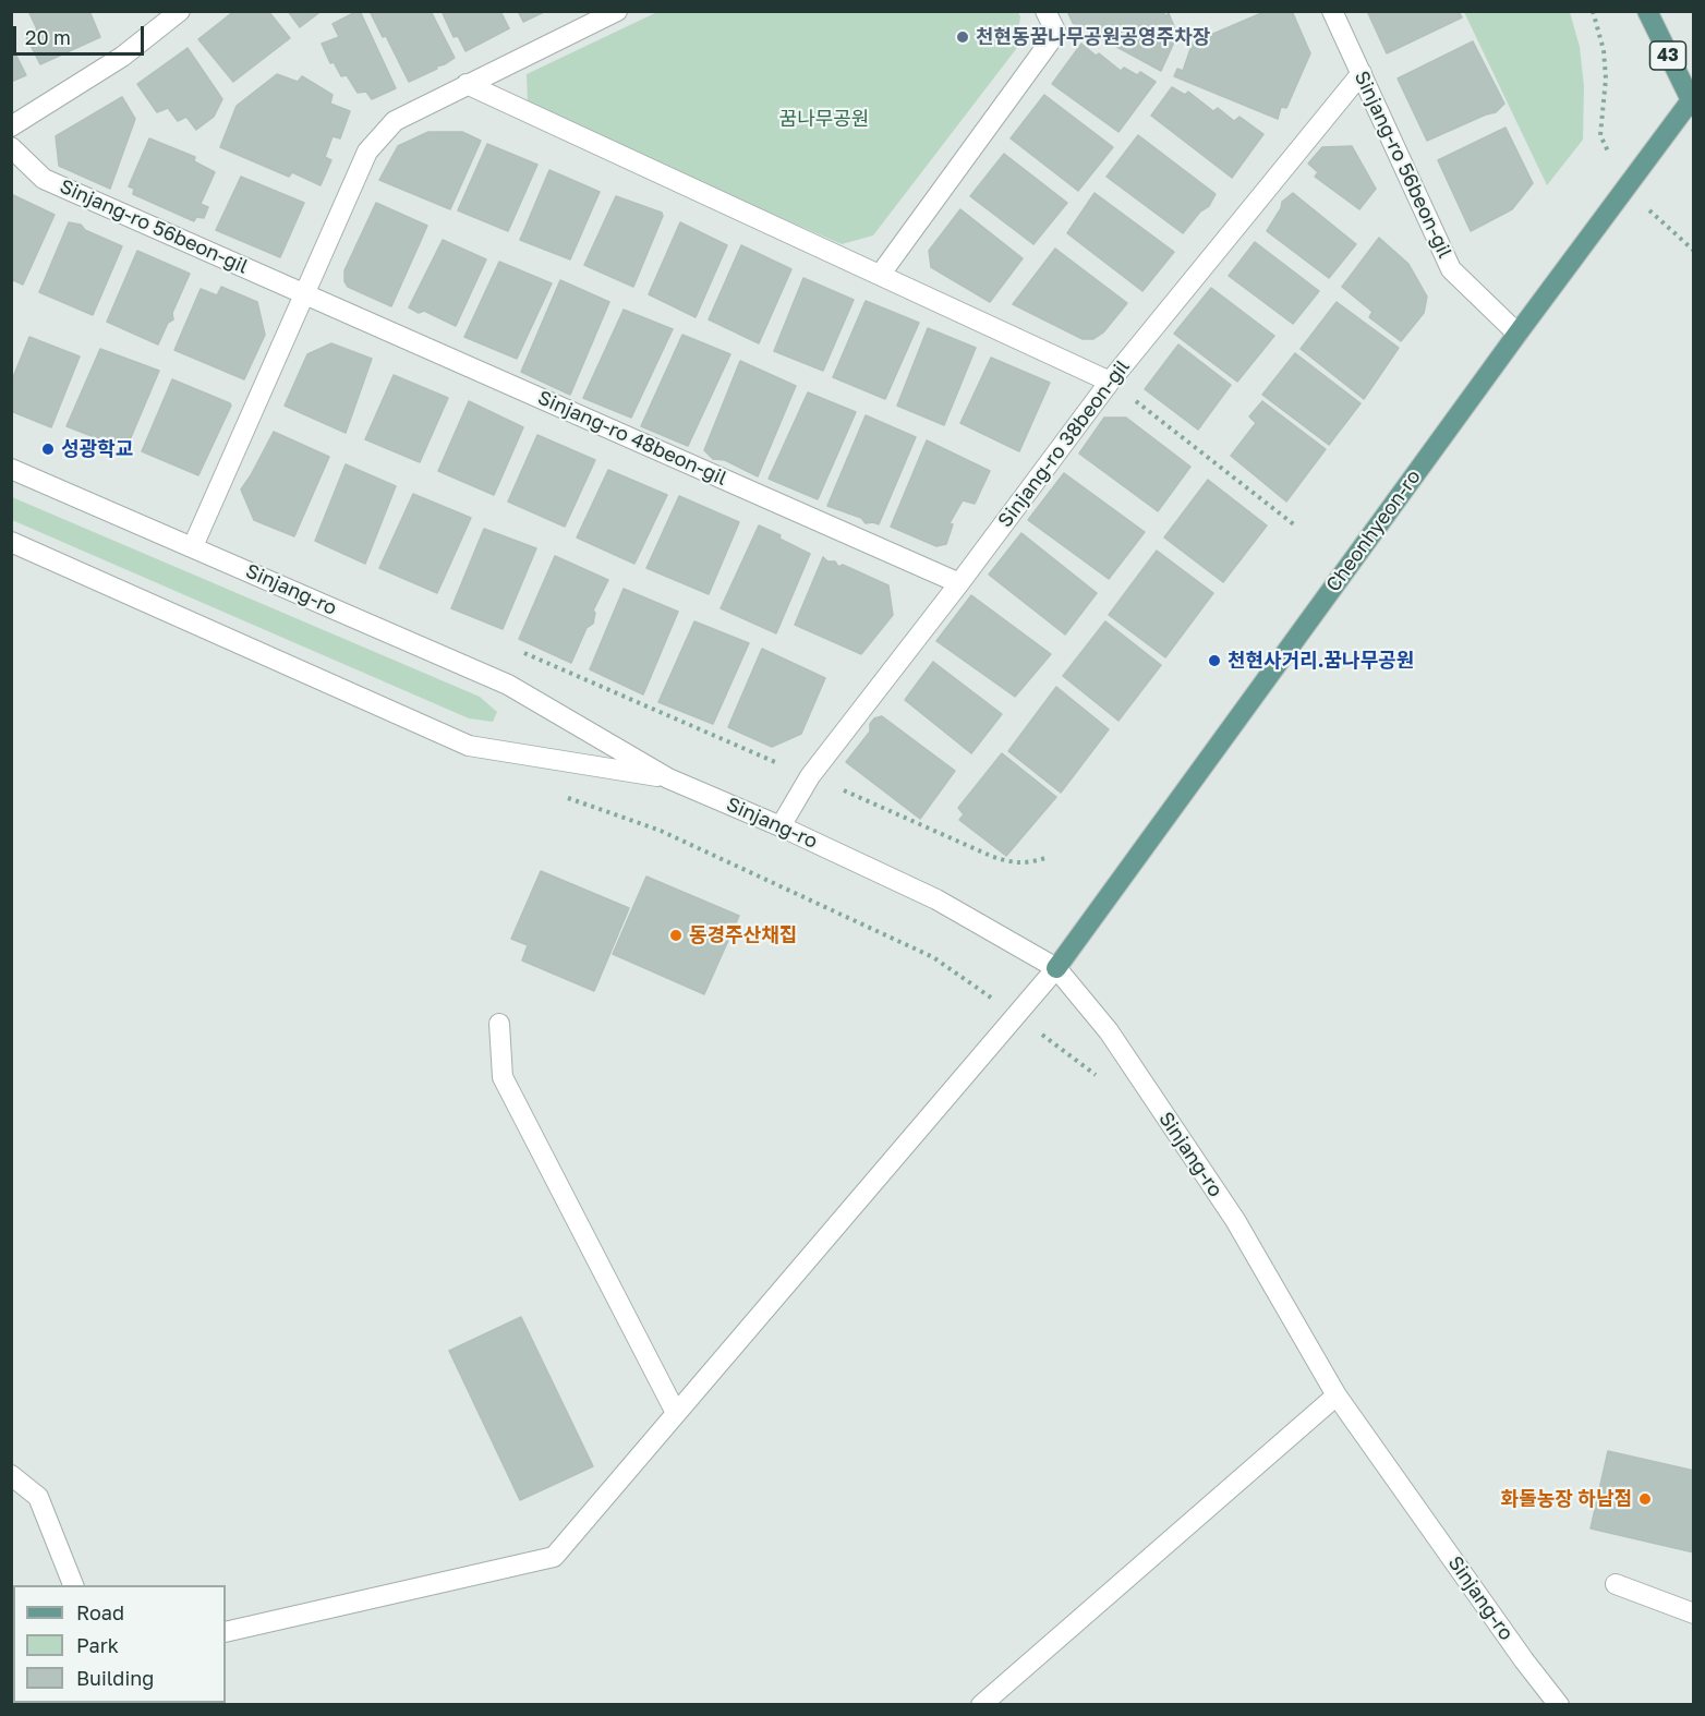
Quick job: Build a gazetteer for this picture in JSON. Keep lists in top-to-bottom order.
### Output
{
  "streets": {
    "main road": ["43", "Cheonhyeon-ro"],
    "street": [
      "Sinjang-ro 56beon-gil",
      "Sinjang-ro 48beon-gil",
      "Sinjang-ro 38beon-gil",
      "Sinjang-ro"
    ]
  },
  "crossings": [
    ["43", "Cheonhyeon-ro"],
    ["Sinjang-ro 56beon-gil", "Sinjang-ro 48beon-gil"],
    ["Sinjang-ro 56beon-gil", "Sinjang-ro 38beon-gil"],
    ["Sinjang-ro 56beon-gil", "Cheonhyeon-ro"],
    ["Sinjang-ro 48beon-gil", "Sinjang-ro 38beon-gil"],
    ["Sinjang-ro 38beon-gil", "Sinjang-ro"],
    ["Cheonhyeon-ro", "Sinjang-ro"]
  ],
  "parks": ["꿈나무공원"],
  "places": [
    "천현동꿈나무공원공영주차장",
    "성광학교",
    "천현사거리.꿈나무공원",
    "동경주산채집",
    "화돌농장 하남점"
  ],
  "legend": ["Road", "Park", "Building"],
  "scale_bar": "20 m"
}
